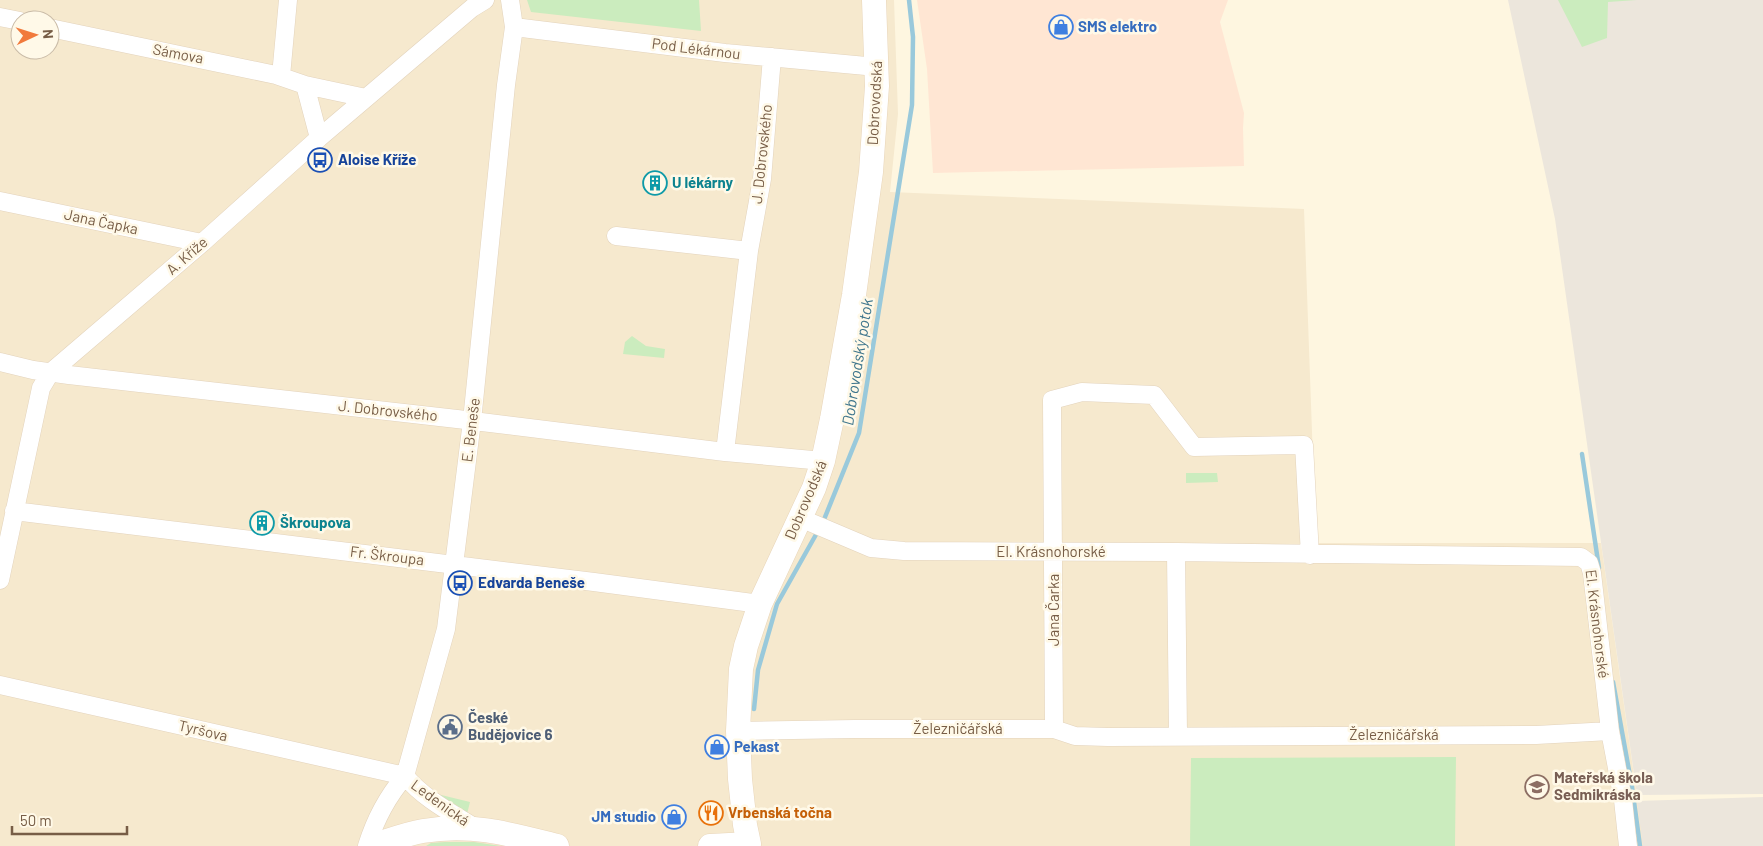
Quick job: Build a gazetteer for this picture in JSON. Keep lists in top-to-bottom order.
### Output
{
  "streets": {
    "main road": ["Dobrovodská", "Ledenická"],
    "street": [
      "Pod Lékárnou",
      "Sámova",
      "J. Dobrovského",
      "Jana Čapka",
      "A. Kříže",
      "E. Beneše",
      "El. Krásnohorské",
      "Fr. Škroupa",
      "Jana Čarka",
      "Železničářská",
      "Tyršova"
    ]
  },
  "crossings": [
    ["Pod Lékárnou", "Dobrovodská"],
    ["Pod Lékárnou", "J. Dobrovského"],
    ["Pod Lékárnou", "E. Beneše"],
    ["Sámova", "A. Kříže"],
    ["Dobrovodská", "J. Dobrovského"],
    ["Dobrovodská", "El. Krásnohorské"],
    ["Dobrovodská", "Fr. Škroupa"],
    ["Dobrovodská", "Železničářská"],
    ["J. Dobrovského", "A. Kříže"],
    ["J. Dobrovského", "E. Beneše"],
    ["Jana Čapka", "A. Kříže"],
    ["A. Kříže", "Fr. Škroupa"],
    ["E. Beneše", "Fr. Škroupa"],
    ["E. Beneše", "Tyršova"],
    ["E. Beneše", "Ledenická"],
    ["El. Krásnohorské", "Jana Čarka"],
    ["El. Krásnohorské", "Železničářská"],
    ["Jana Čarka", "Železničářská"],
    ["Tyršova", "Ledenická"]
  ],
  "water": ["Dobrovodský potok"],
  "places": {
    "shop": ["SMS elektro", "Pekast", "JM studio"],
    "bus stop": ["Aloise Kříže", "Edvarda Beneše"],
    "building": ["U lékárny", "Škroupova"],
    "public building": ["České Budějovice 6"],
    "school or university": ["Mateřská škola Sedmikráska"],
    "restaurant": ["Vrbenská točna"]
  },
  "scale_bar": "50 m",
  "north": "right"
}
